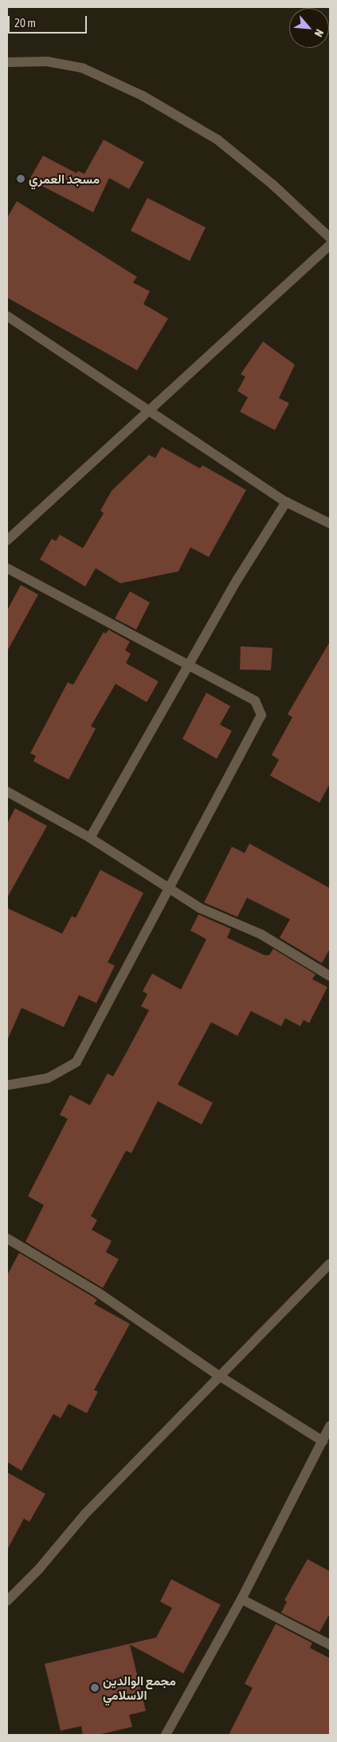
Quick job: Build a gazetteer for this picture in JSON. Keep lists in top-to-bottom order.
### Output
{
  "places": ["مسجد العمري", "مجمع الوالدين الاسلامي"],
  "scale_bar": "20 m",
  "north": "bottom right"
}
